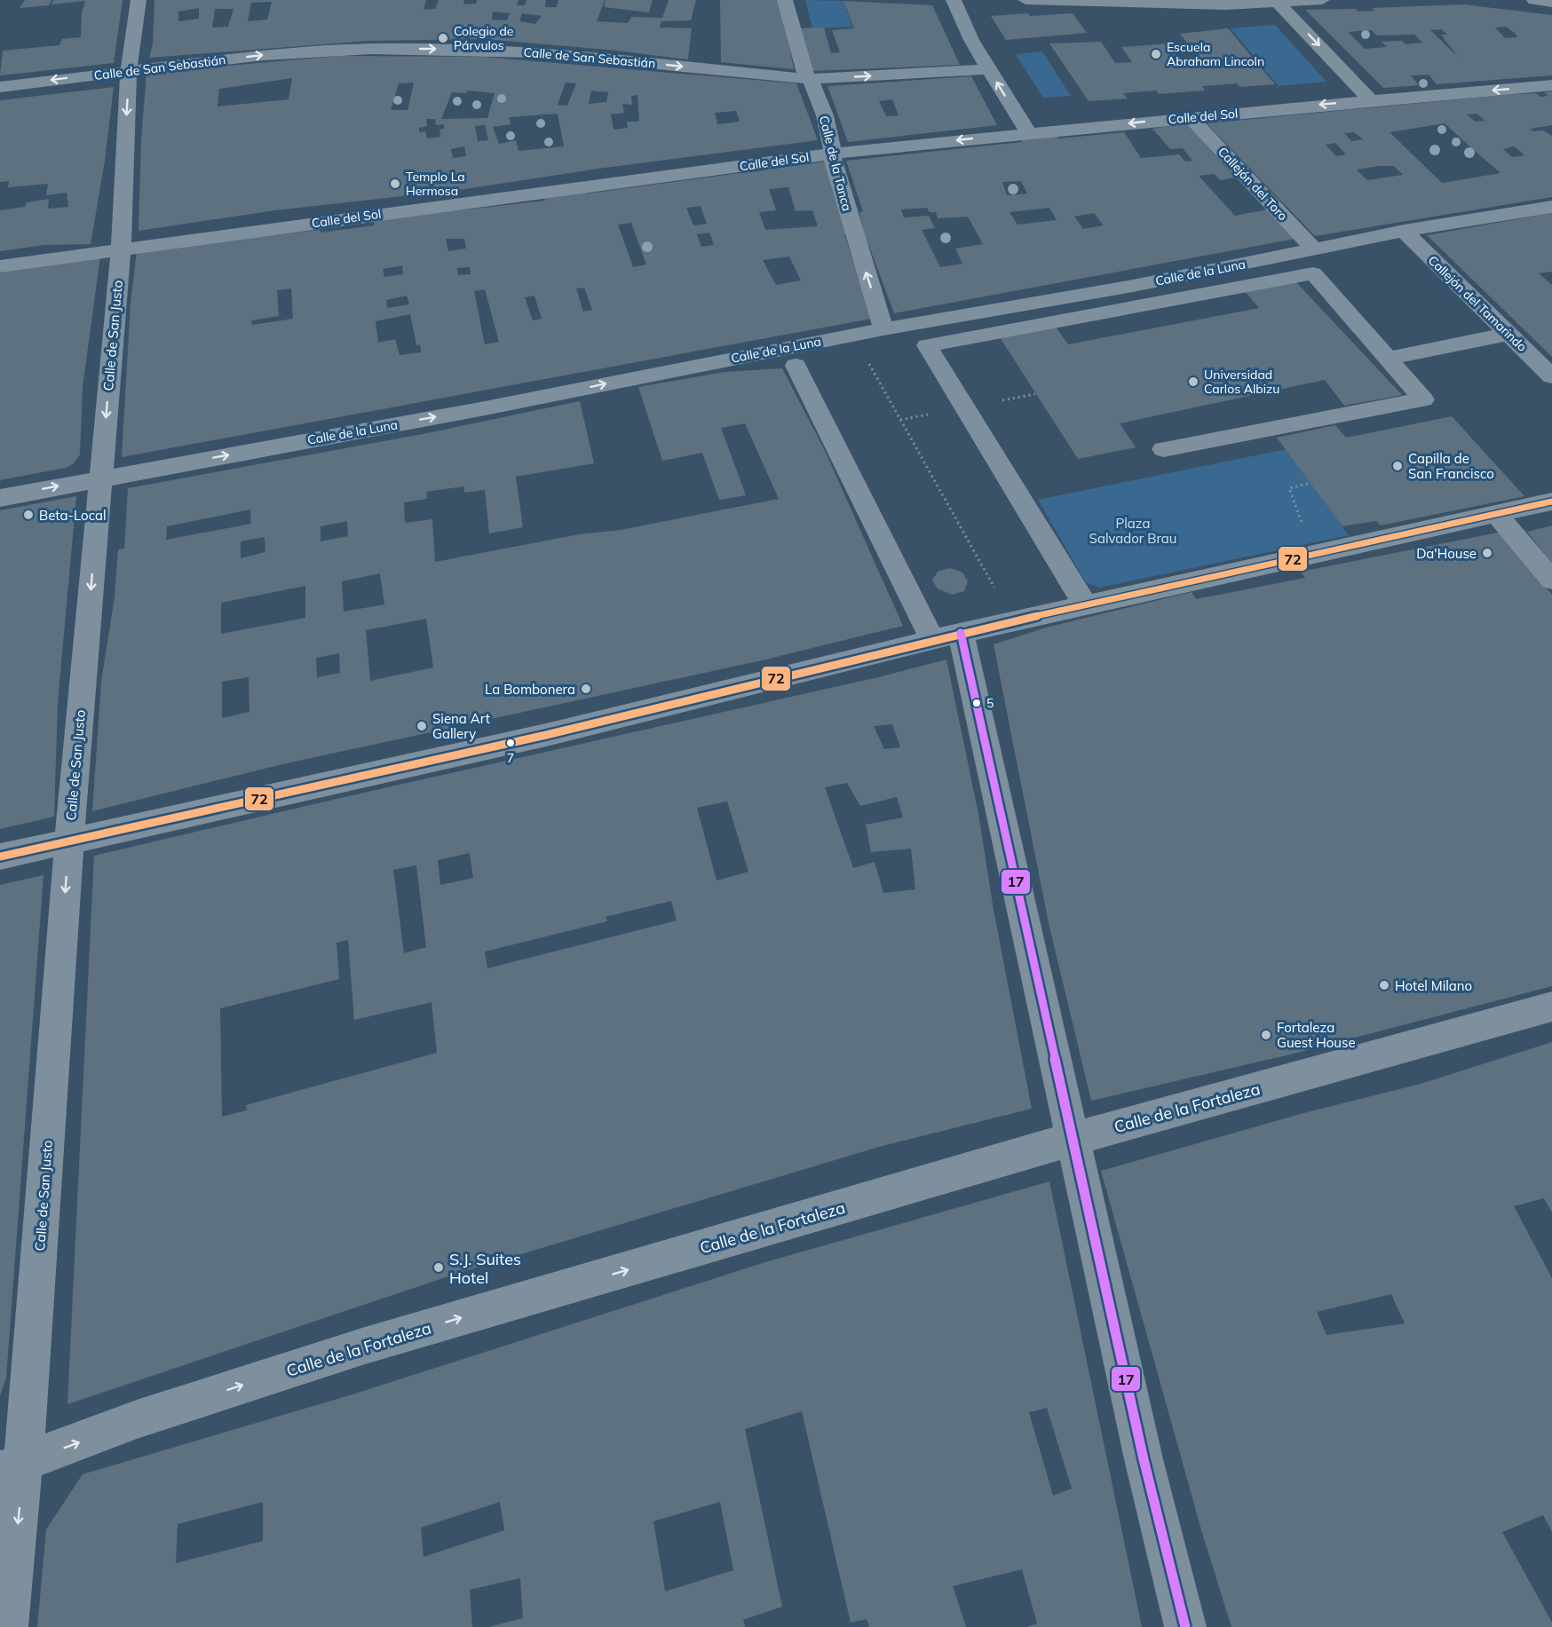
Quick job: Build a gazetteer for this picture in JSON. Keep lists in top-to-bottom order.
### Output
{
  "streets": {
    "street": [
      "Calle de San Sebastián",
      "Calle del Sol",
      "Calle de la Tanca",
      "Callejón del Toro",
      "Calle de la Luna",
      "Callejón del Tamarindo",
      "Calle de San Justo",
      "Calle de la Fortaleza"
    ]
  },
  "crossings": [
    ["Calle de San Sebastián", "Calle de la Tanca"],
    ["Calle de San Sebastián", "Calle de San Justo"],
    ["Calle del Sol", "Calle de la Tanca"],
    ["Calle del Sol", "Callejón del Toro"],
    ["Calle del Sol", "Calle de San Justo"],
    ["Calle de la Tanca", "Calle de la Luna"],
    ["Callejón del Toro", "Calle de la Luna"],
    ["Calle de la Luna", "Callejón del Tamarindo"],
    ["Calle de la Luna", "Calle de San Justo"],
    ["Calle de San Justo", "Calle de la Fortaleza"]
  ],
  "one_way": [
    "Calle de la Tanca",
    "Calle de la Luna",
    "Calle de San Justo",
    "Calle de la Fortaleza"
  ],
  "parks": ["Plaza Salvador Brau"],
  "places": [
    "Colegio de Párvulos",
    "Escuela Abraham Lincoln",
    "Templo La Hermosa",
    "Universidad Carlos Albizu",
    "Capilla de San Francisco",
    "Beta-Local",
    "Da'House",
    "La Bombonera",
    "5",
    "Siena Art Gallery",
    "7",
    "Hotel Milano",
    "Fortaleza Guest House",
    "S.J. Suites Hotel"
  ],
  "lines": ["transit line 72", "transit line 17"]
}
